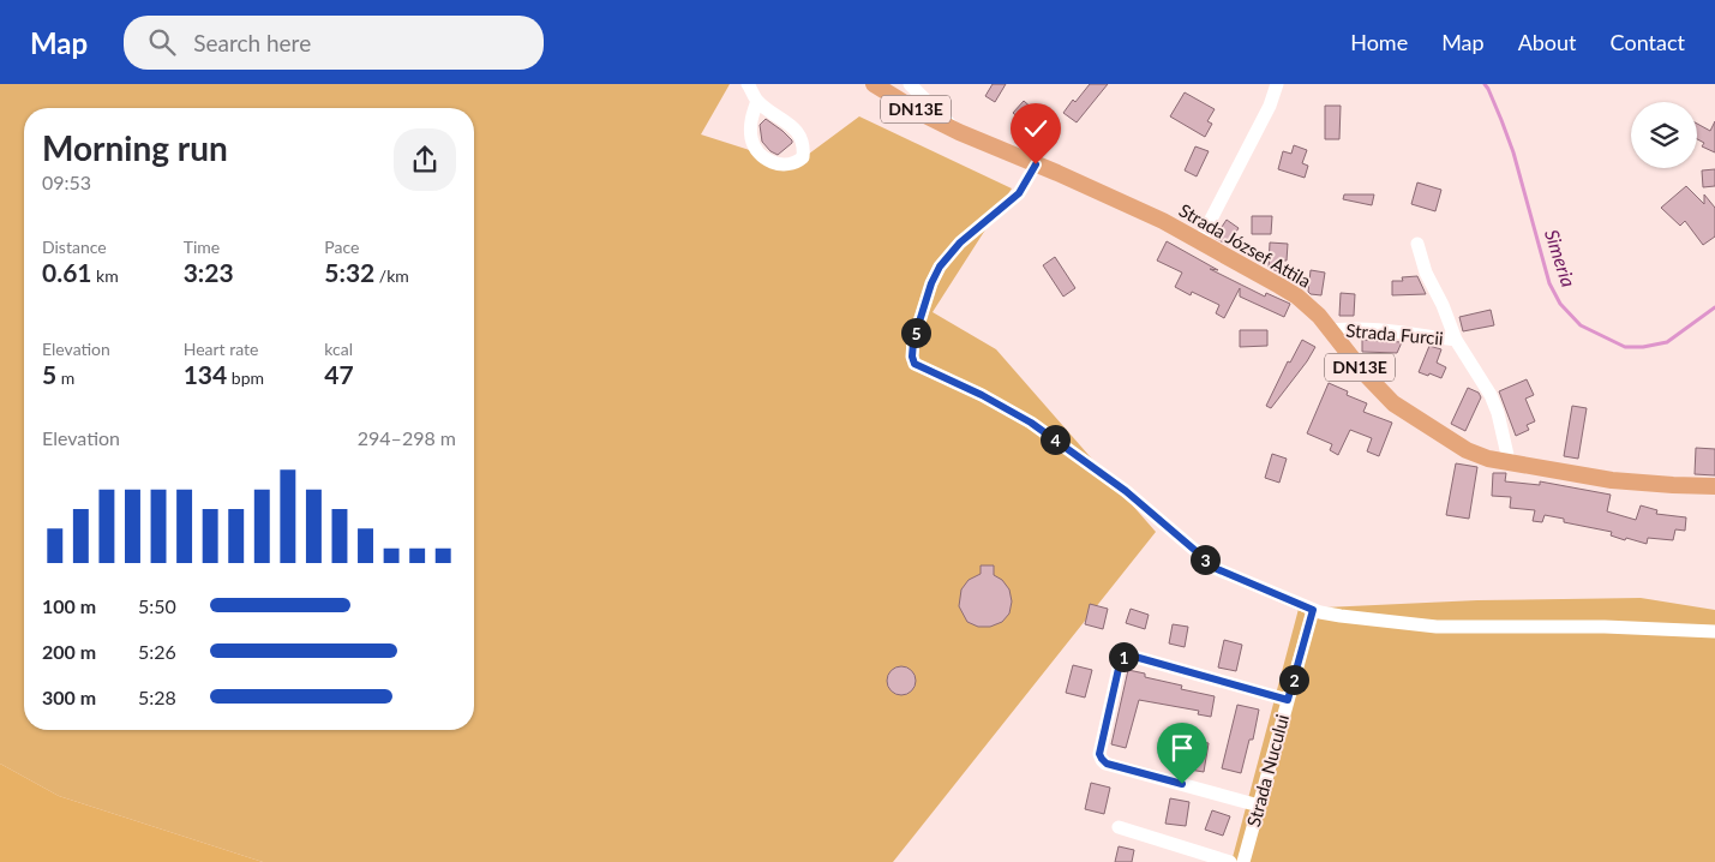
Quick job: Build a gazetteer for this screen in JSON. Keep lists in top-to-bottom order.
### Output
{
  "streets": {
    "main road": ["DN13E", "Strada József Attila"],
    "street": ["Strada Furcii", "Strada Nucului"]
  },
  "crossings": [
    ["DN13E", "Strada József Attila"],
    ["Strada József Attila", "Strada Furcii"]
  ],
  "water": ["Simeria"],
  "page": {
    "header": "Map",
    "search": "Search here",
    "nav": [
      "Home",
      "Map",
      "About",
      "Contact"
    ],
    "heading": ["Morning run", "09:53"],
    "stats": [
      ["Distance", "0.61 km"],
      ["Time", "3:23"],
      ["Pace", "5:32 /km"],
      ["Elevation", "5 m"],
      ["Heart rate", "134 bpm"],
      ["kcal", "47"]
    ],
    "pins": [
      "5",
      "4",
      "3",
      "1",
      "2"
    ],
    "chart": ["Elevation", "294–298 m"],
    "list": [
      {
        "name": "100 m",
        "note": "5:50"
      },
      {
        "name": "200 m",
        "note": "5:26"
      },
      {
        "name": "300 m",
        "note": "5:28"
      }
    ]
  }
}
